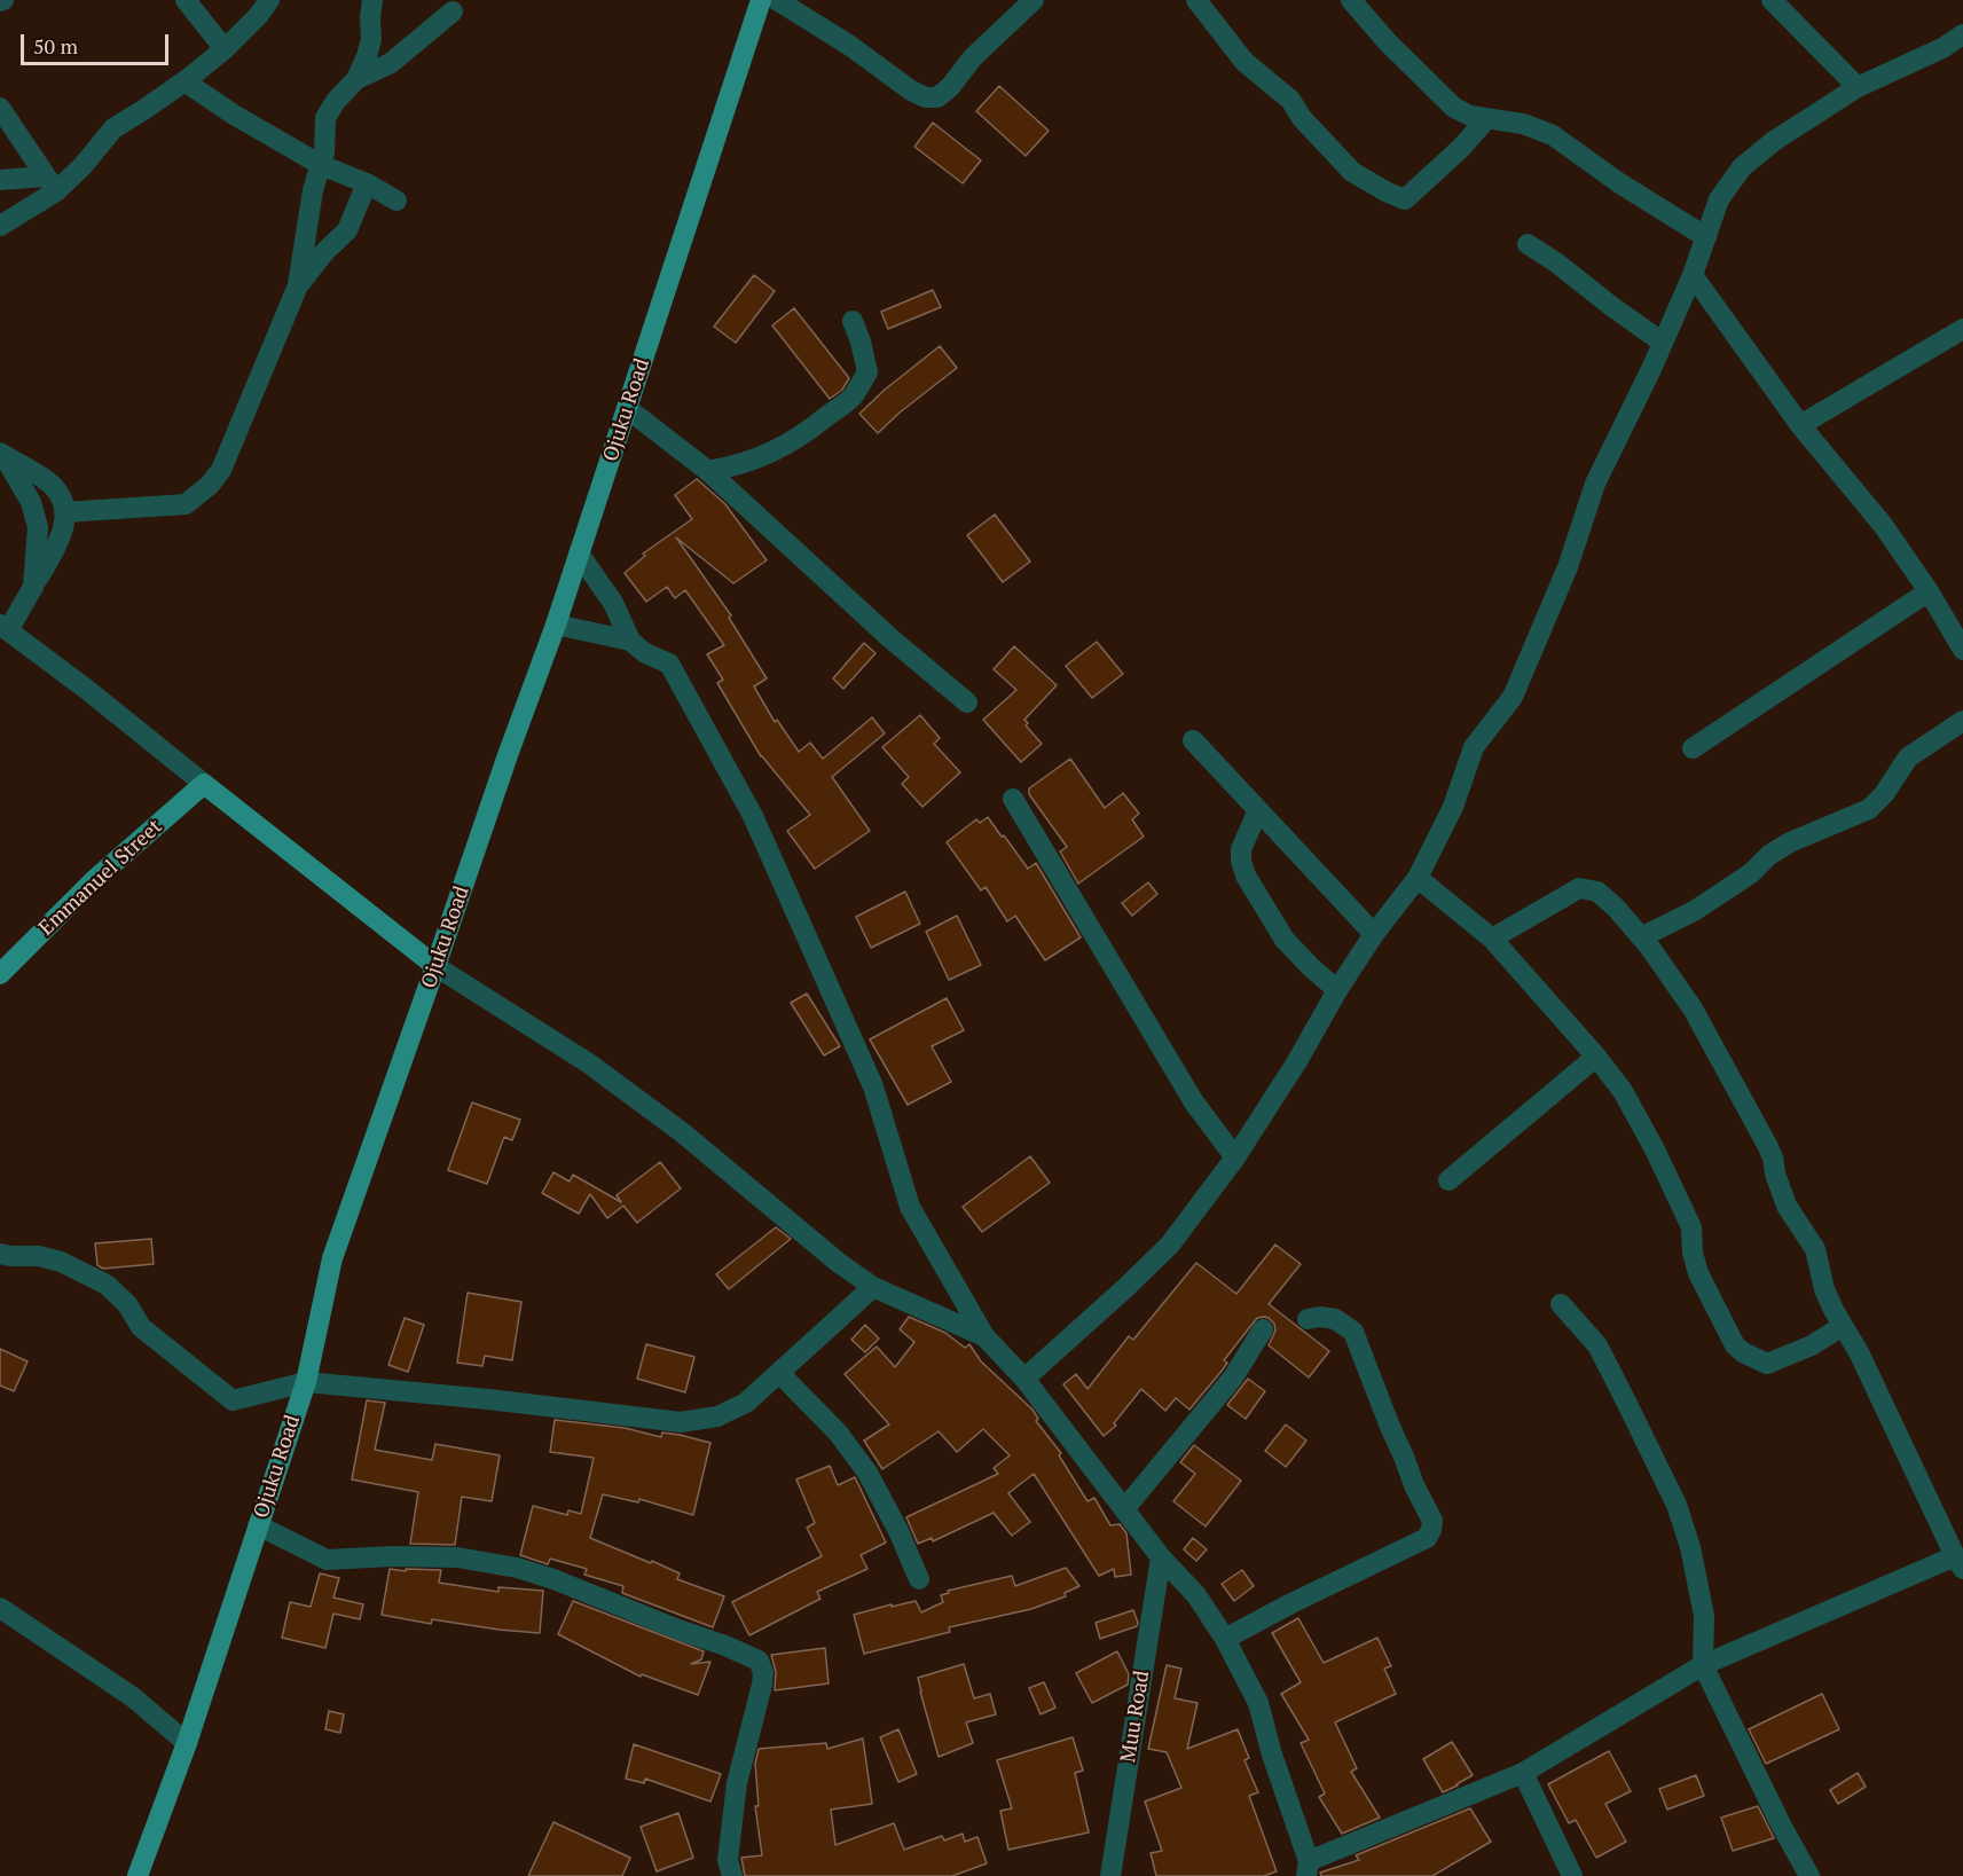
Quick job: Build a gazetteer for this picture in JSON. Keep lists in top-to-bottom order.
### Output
{
  "streets": {
    "main road": ["Ojuku Road", "Emmanuel Street"],
    "street": ["Muu Road"]
  },
  "scale_bar": "50 m"
}
